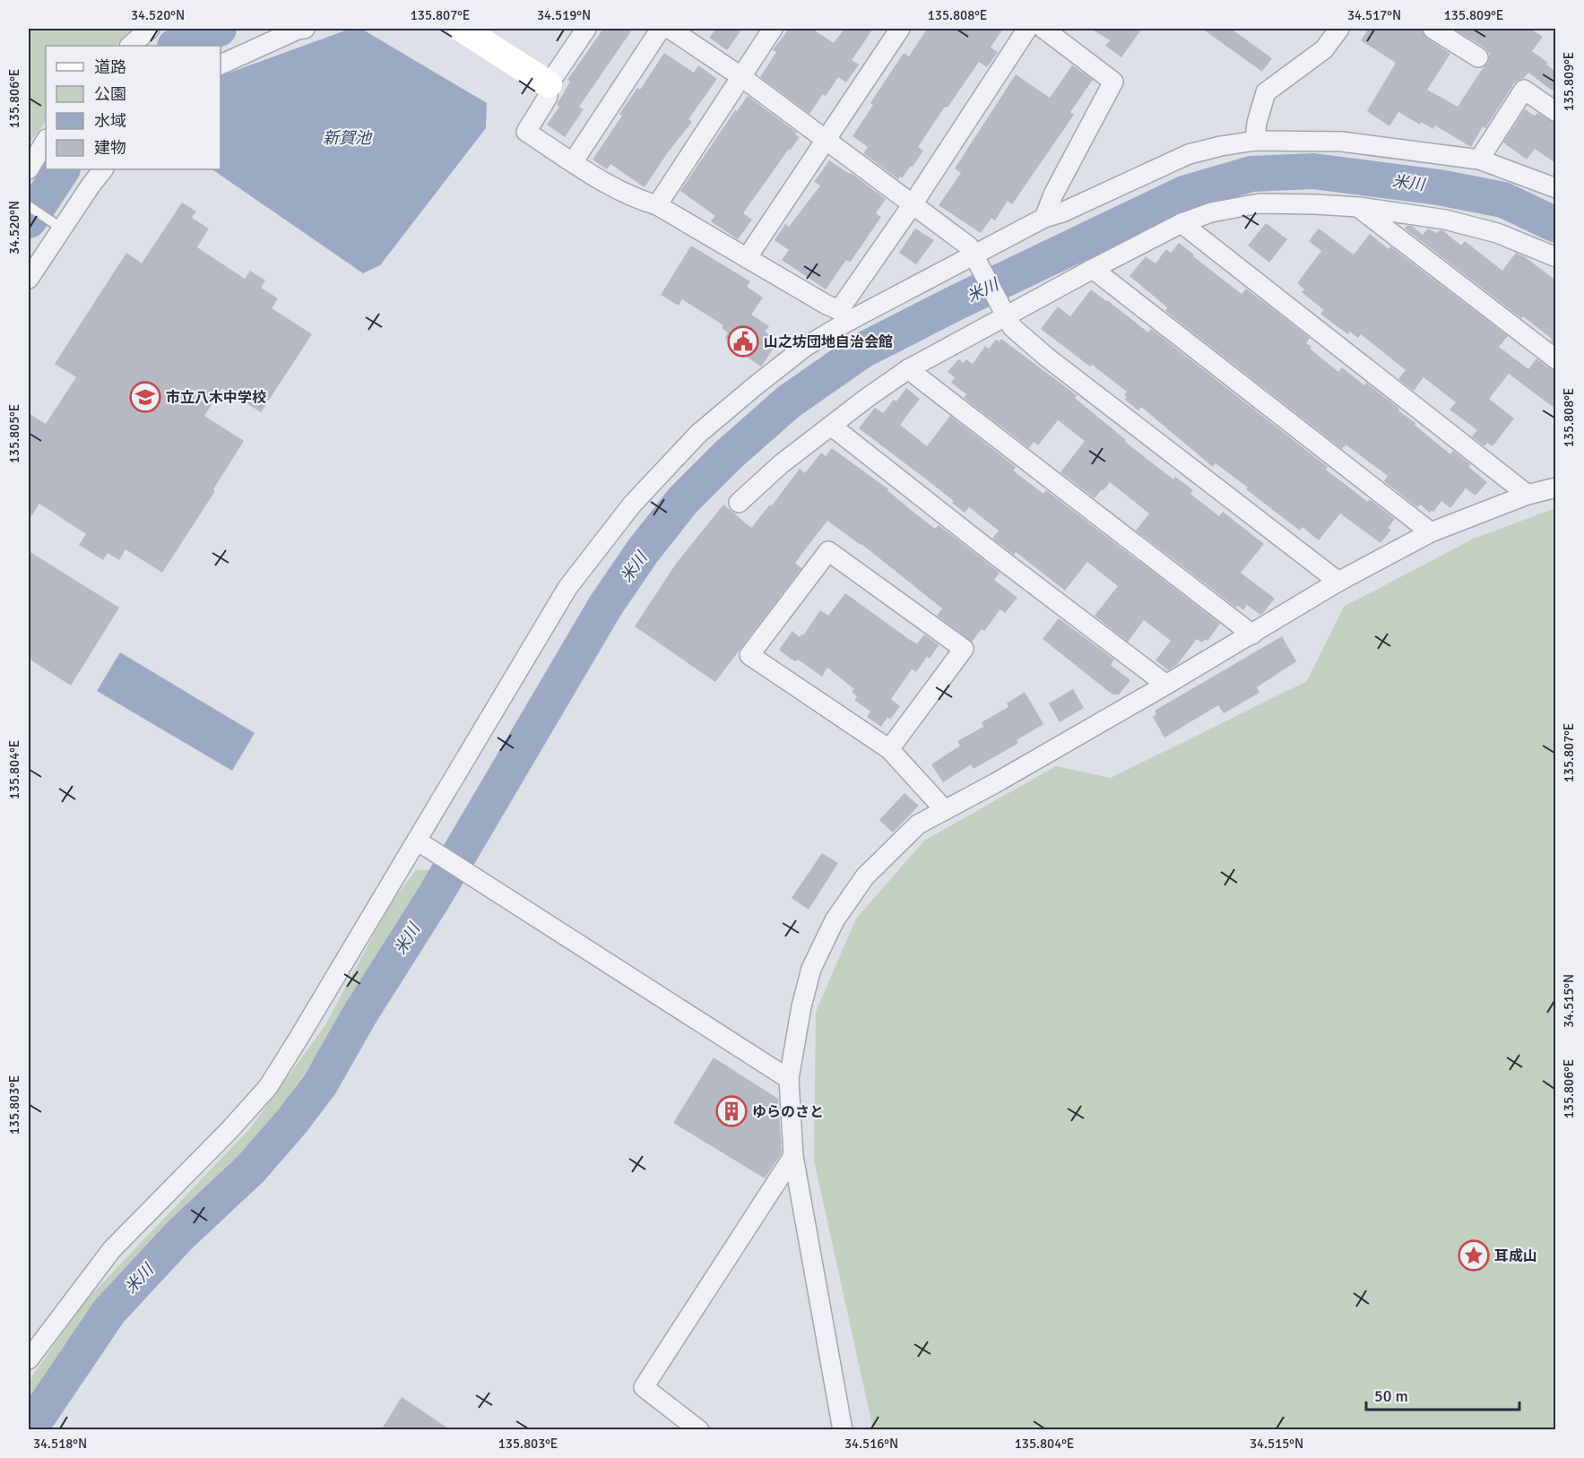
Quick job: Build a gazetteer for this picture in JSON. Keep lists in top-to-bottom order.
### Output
{
  "water": ["新賀池", "米川"],
  "places": {
    "public building": ["山之坊団地自治会館"],
    "school or university": ["市立八木中学校"],
    "building": ["ゆらのさと"],
    "place": ["耳成山"]
  },
  "legend": [
    "道路",
    "公園",
    "水域",
    "建物"
  ],
  "scale_bar": "50 m",
  "coordinates": [
    "34.520°N",
    "135.807°E",
    "34.519°N",
    "135.808°E",
    "34.517°N",
    "135.809°E",
    "135.806°E",
    "135.805°E",
    "135.804°E",
    "34.515°N",
    "135.803°E",
    "34.518°N",
    "34.516°N"
  ]
}
